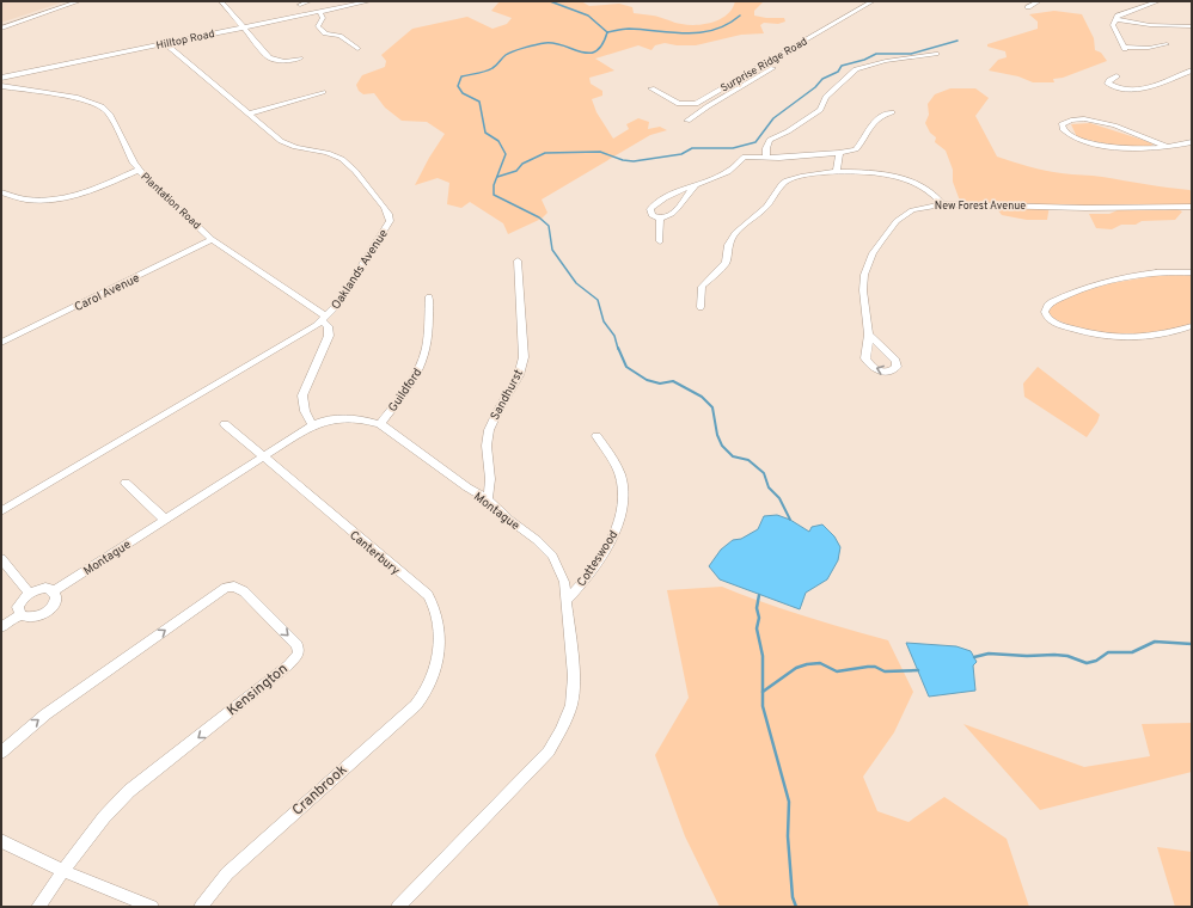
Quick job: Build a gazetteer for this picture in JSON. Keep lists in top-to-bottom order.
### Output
{
  "streets": {
    "street": [
      "Hilltop Road",
      "Surprise Ridge Road",
      "Plantation Road",
      "New Forest Avenue",
      "Oaklands Avenue",
      "Carol Avenue",
      "Guildford",
      "Sandhurst",
      "Montague",
      "Canterbury",
      "Cotteswood",
      "Kensington",
      "Cranbrook"
    ]
  },
  "crossings": [
    ["Hilltop Road", "Oaklands Avenue"],
    ["Plantation Road", "Oaklands Avenue"],
    ["Plantation Road", "Carol Avenue"],
    ["Guildford", "Montague"],
    ["Sandhurst", "Montague"],
    ["Montague", "Canterbury"],
    ["Montague", "Cotteswood"],
    ["Canterbury", "Cranbrook"]
  ]
}
